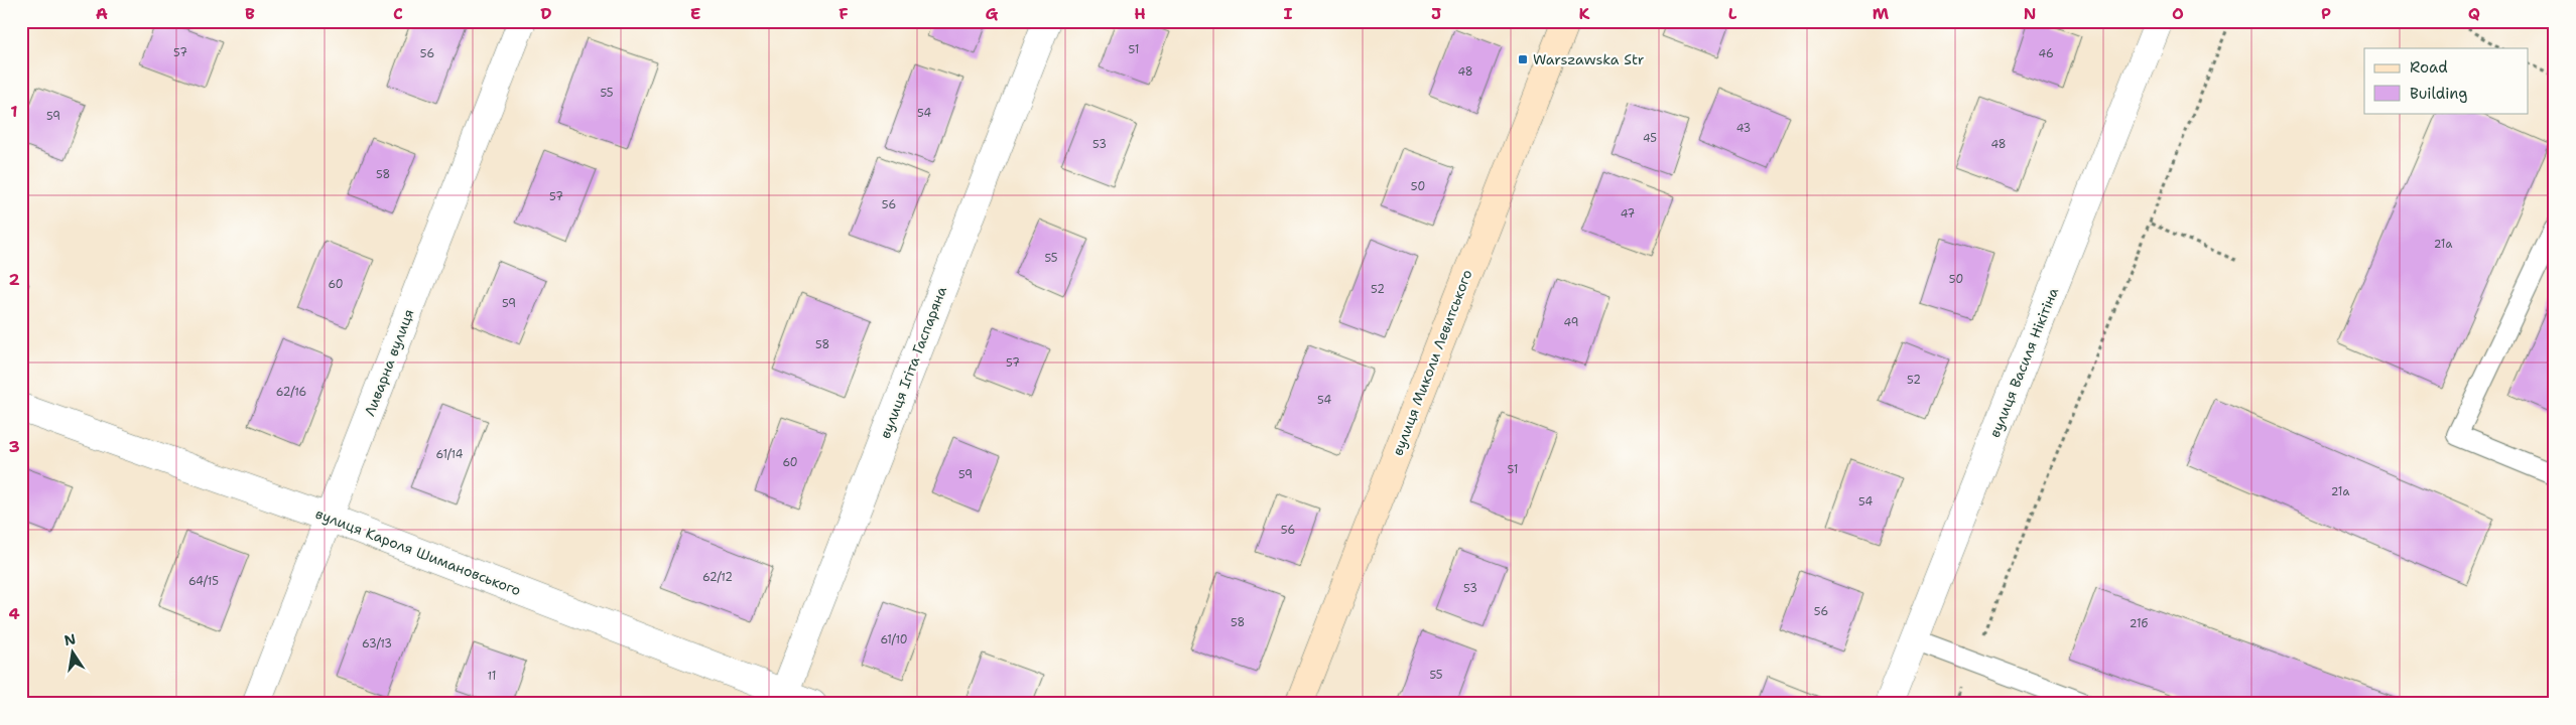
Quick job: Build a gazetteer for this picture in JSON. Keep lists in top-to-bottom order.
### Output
{
  "streets": {
    "main road": ["вулиця Миколи Левитського"],
    "street": [
      "Ливарна вулиця",
      "вулиця Ігіта Гаспаряна",
      "вулиця Василя Нікітіна",
      "вулиця Кароля Шимановського"
    ]
  },
  "crossings": [
    ["Ливарна вулиця", "вулиця Кароля Шимановського"],
    ["вулиця Ігіта Гаспаряна", "вулиця Кароля Шимановського"]
  ],
  "places": {
    "transit": ["Warszawska Str"]
  },
  "house_numbers": [
    "51",
    "57",
    "56",
    "46",
    "48",
    "55",
    "54",
    "59",
    "43",
    "45",
    "53",
    "48",
    "58",
    "50",
    "57",
    "56",
    "47",
    "21а",
    "55",
    "50",
    "60",
    "52",
    "59",
    "49",
    "58",
    "57",
    "52",
    "62/16",
    "54",
    "61/14",
    "60",
    "51",
    "59",
    "21а",
    "54",
    "56",
    "62/12",
    "64/15",
    "53",
    "56",
    "58",
    "21б",
    "61/10",
    "63/13",
    "55",
    "11"
  ],
  "legend": ["Road", "Building"],
  "north": "top",
  "grid": {
    "columns": [
      "A",
      "B",
      "C",
      "D",
      "E",
      "F",
      "G",
      "H",
      "I",
      "J",
      "K",
      "L",
      "M",
      "N",
      "O",
      "P",
      "Q"
    ],
    "rows": [
      "1",
      "2",
      "3",
      "4"
    ]
  }
}
